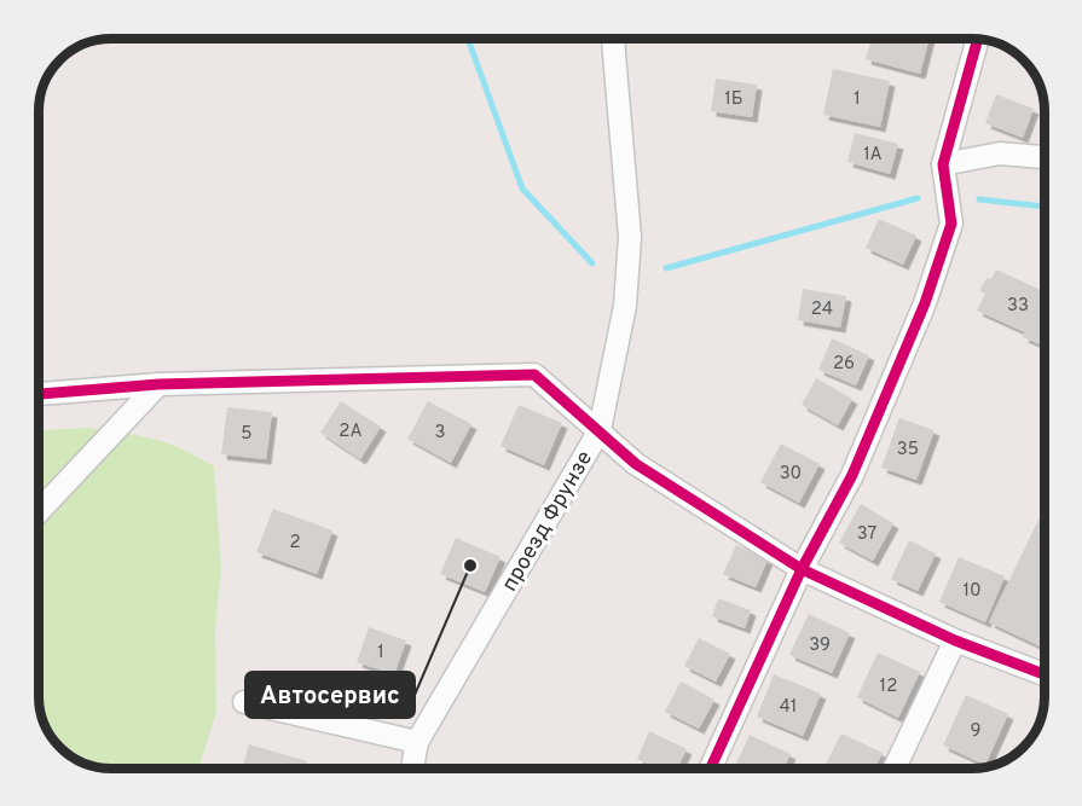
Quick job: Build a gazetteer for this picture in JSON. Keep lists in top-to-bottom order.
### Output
{
  "streets": {
    "street": ["проезд Фрунзе"]
  },
  "places": ["Автосервис"],
  "house_numbers": [
    "1Б",
    "1",
    "1А",
    "33",
    "24",
    "26",
    "2А",
    "3",
    "5",
    "35",
    "30",
    "37",
    "2",
    "10",
    "39",
    "1",
    "12",
    "41",
    "9"
  ]
}
